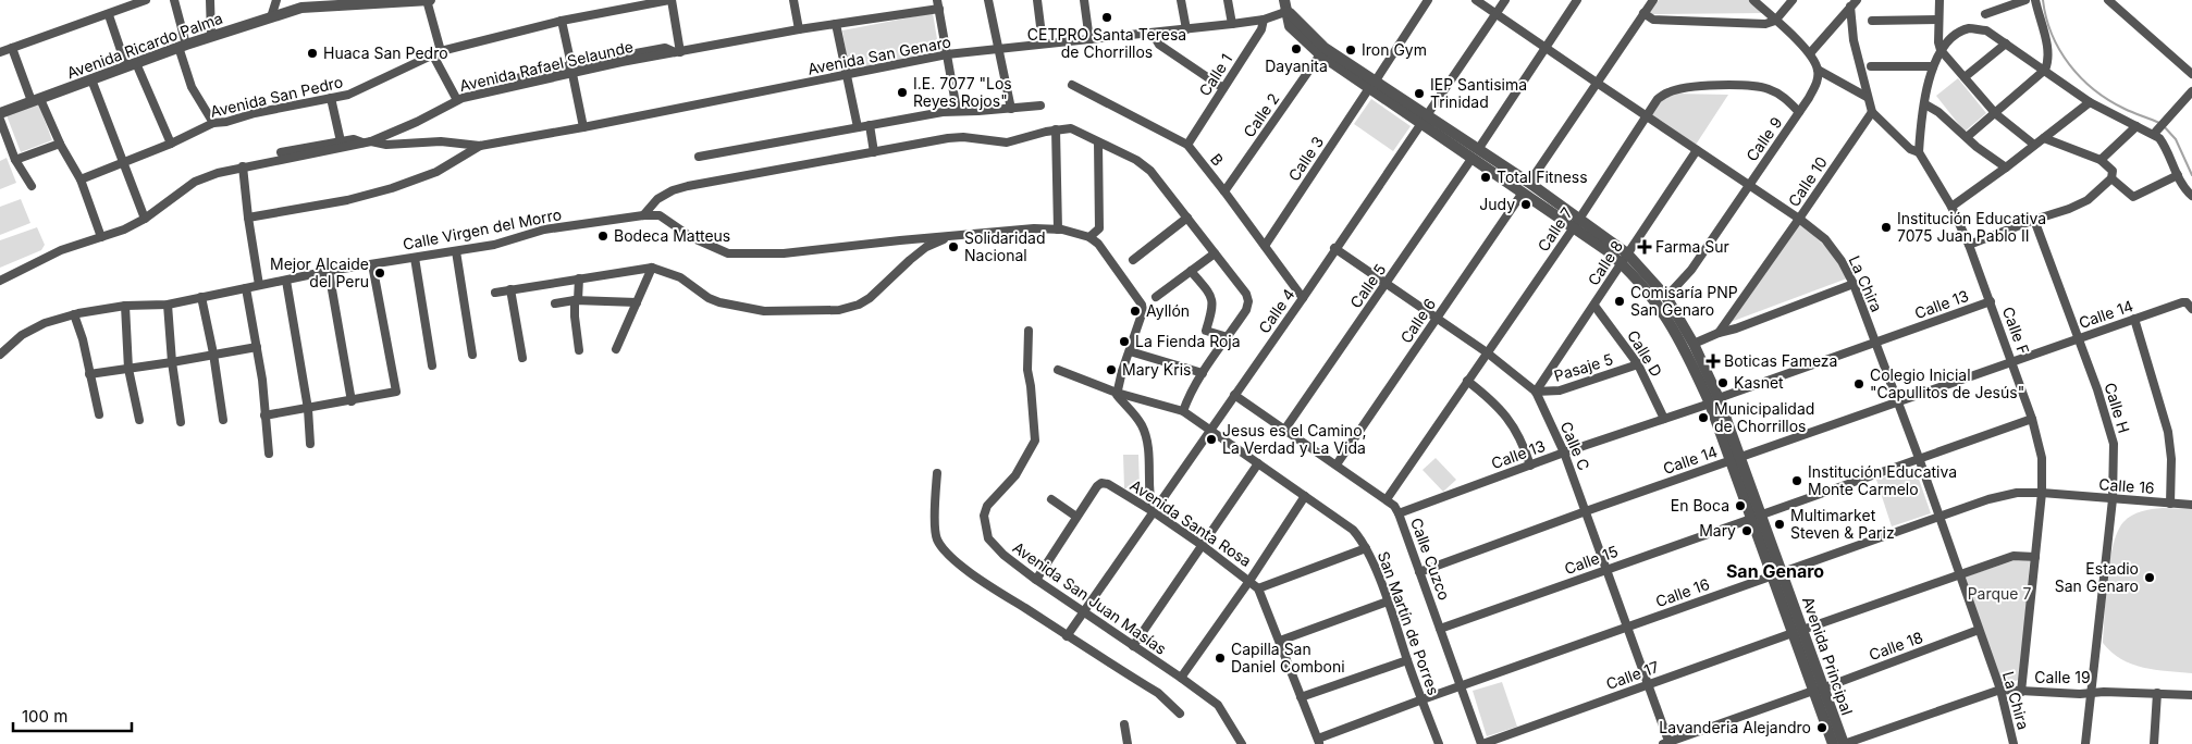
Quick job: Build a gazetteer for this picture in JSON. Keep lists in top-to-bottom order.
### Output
{
  "streets": {
    "street": [
      "Avenida Ricardo Palma",
      "Avenida San Genaro",
      "Avenida Rafael Selaunde",
      "Calle 1",
      "Avenida San Pedro",
      "Calle 2",
      "Calle 9",
      "Calle 3",
      "B",
      "Calle 10",
      "Calle Virgen del Morro",
      "Calle 7",
      "Calle 8",
      "La Chira",
      "Calle 5",
      "Calle 13",
      "Calle 4",
      "Calle 14",
      "Calle 6",
      "Calle F",
      "Calle D",
      "Pasaje 5",
      "Calle H",
      "Calle C",
      "Calle 16",
      "Avenida Santa Rosa",
      "Calle Cuzco",
      "Calle 15",
      "Avenida San Juan Masías",
      "San Martín de Porres",
      "Calle 18",
      "Avenida Principal",
      "Calle 17",
      "Calle 19"
    ]
  },
  "crossings": [
    ["Avenida San Genaro", "Calle 1"],
    ["Avenida San Genaro", "Avenida Principal"],
    ["Calle 1", "B"],
    ["Calle 2", "B"],
    ["Calle 2", "Avenida Principal"],
    ["Calle 9", "Calle 7"],
    ["Calle 9", "La Chira"],
    ["Calle 9", "Avenida Principal"],
    ["Calle 3", "B"],
    ["Calle 3", "Avenida Principal"],
    ["B", "Calle 4"],
    ["Calle 10", "La Chira"],
    ["Calle 10", "Calle F"],
    ["Calle 7", "La Chira"],
    ["Calle 7", "Calle C"],
    ["Calle 7", "Calle Cuzco"],
    ["Calle 7", "Avenida Principal"],
    ["Calle 8", "La Chira"],
    ["Calle 8", "Calle D"],
    ["Calle 8", "Pasaje 5"],
    ["Calle 8", "Calle C"],
    ["Calle 8", "Avenida Principal"],
    ["La Chira", "Calle 13"],
    ["La Chira", "Calle 4"],
    ["La Chira", "Calle 14"],
    ["La Chira", "Calle 16"],
    ["La Chira", "Calle 15"],
    ["La Chira", "Calle 18"],
    ["La Chira", "Calle 17"],
    ["La Chira", "Calle 19"],
    ["Calle 5", "Calle C"],
    ["Calle 5", "Calle Cuzco"],
    ["Calle 5", "Avenida Principal"],
    ["Calle 13", "Calle F"],
    ["Calle 13", "Calle D"],
    ["Calle 13", "Calle C"],
    ["Calle 13", "Calle Cuzco"],
    ["Calle 13", "Avenida Principal"],
    ["Calle 4", "Calle C"],
    ["Calle 4", "Avenida Santa Rosa"],
    ["Calle 4", "Calle Cuzco"],
    ["Calle 4", "Avenida San Juan Masías"],
    ["Calle 4", "San Martín de Porres"],
    ["Calle 4", "Avenida Principal"],
    ["Calle 14", "Calle F"],
    ["Calle 14", "Calle H"],
    ["Calle 14", "Calle C"],
    ["Calle 14", "Calle Cuzco"],
    ["Calle 14", "Avenida Principal"],
    ["Calle 6", "Calle C"],
    ["Calle 6", "Calle Cuzco"],
    ["Calle 6", "Avenida Principal"],
    ["Calle F", "Calle 16"],
    ["Calle F", "Calle 15"],
    ["Calle F", "Calle 17"],
    ["Calle F", "Calle 19"],
    ["Calle D", "Pasaje 5"],
    ["Pasaje 5", "Calle C"],
    ["Calle H", "Calle 16"],
    ["Calle H", "Calle 19"],
    ["Calle C", "Calle 16"],
    ["Calle C", "Calle 15"],
    ["Calle C", "Calle 18"],
    ["Calle C", "Calle 17"],
    ["Calle 16", "Avenida Santa Rosa"],
    ["Calle 16", "Calle Cuzco"],
    ["Calle 16", "San Martín de Porres"],
    ["Calle 16", "Avenida Principal"],
    ["Calle Cuzco", "Calle 15"],
    ["Calle Cuzco", "Calle 17"],
    ["Calle 15", "Avenida Principal"],
    ["Calle 18", "Avenida Principal"],
    ["Avenida Principal", "Calle 17"],
    ["Avenida Principal", "Calle 19"]
  ],
  "districts": ["San Genaro"],
  "parks": ["Parque 7"],
  "places": {
    "other": [
      "CETPRO Santa Teresa de Chorrillos",
      "Dayanita",
      "Iron Gym",
      "Huaca San Pedro",
      "I.E. 7077 \"Los Reyes Rojos\"",
      "IEP Santisima Trinidad",
      "Total Fitness",
      "Judy",
      "Institución Educativa 7075 Juan Pablo II",
      "Bodeca Matteus",
      "Solidaridad Nacional",
      "Mejor Alcaide del Peru",
      "Comisaría PNP San Genaro",
      "Ayllón",
      "La Fienda Roja",
      "Mary Kris",
      "Kasnet",
      "Colegio Inicial \"Capullitos de Jesús\"",
      "Municipalidad de Chorrillos",
      "Jesus es el Camino, La Verdad y La Vida",
      "Institución Educativa Monte Carmelo",
      "En Boca",
      "Multimarket Steven & Pariz",
      "Mary",
      "Estadio San Genaro",
      "Capilla San Daniel Comboni",
      "Lavanderia Alejandro"
    ],
    "health": ["Farma Sur", "Boticas Fameza"]
  },
  "scale_bar": "100 m"
}
